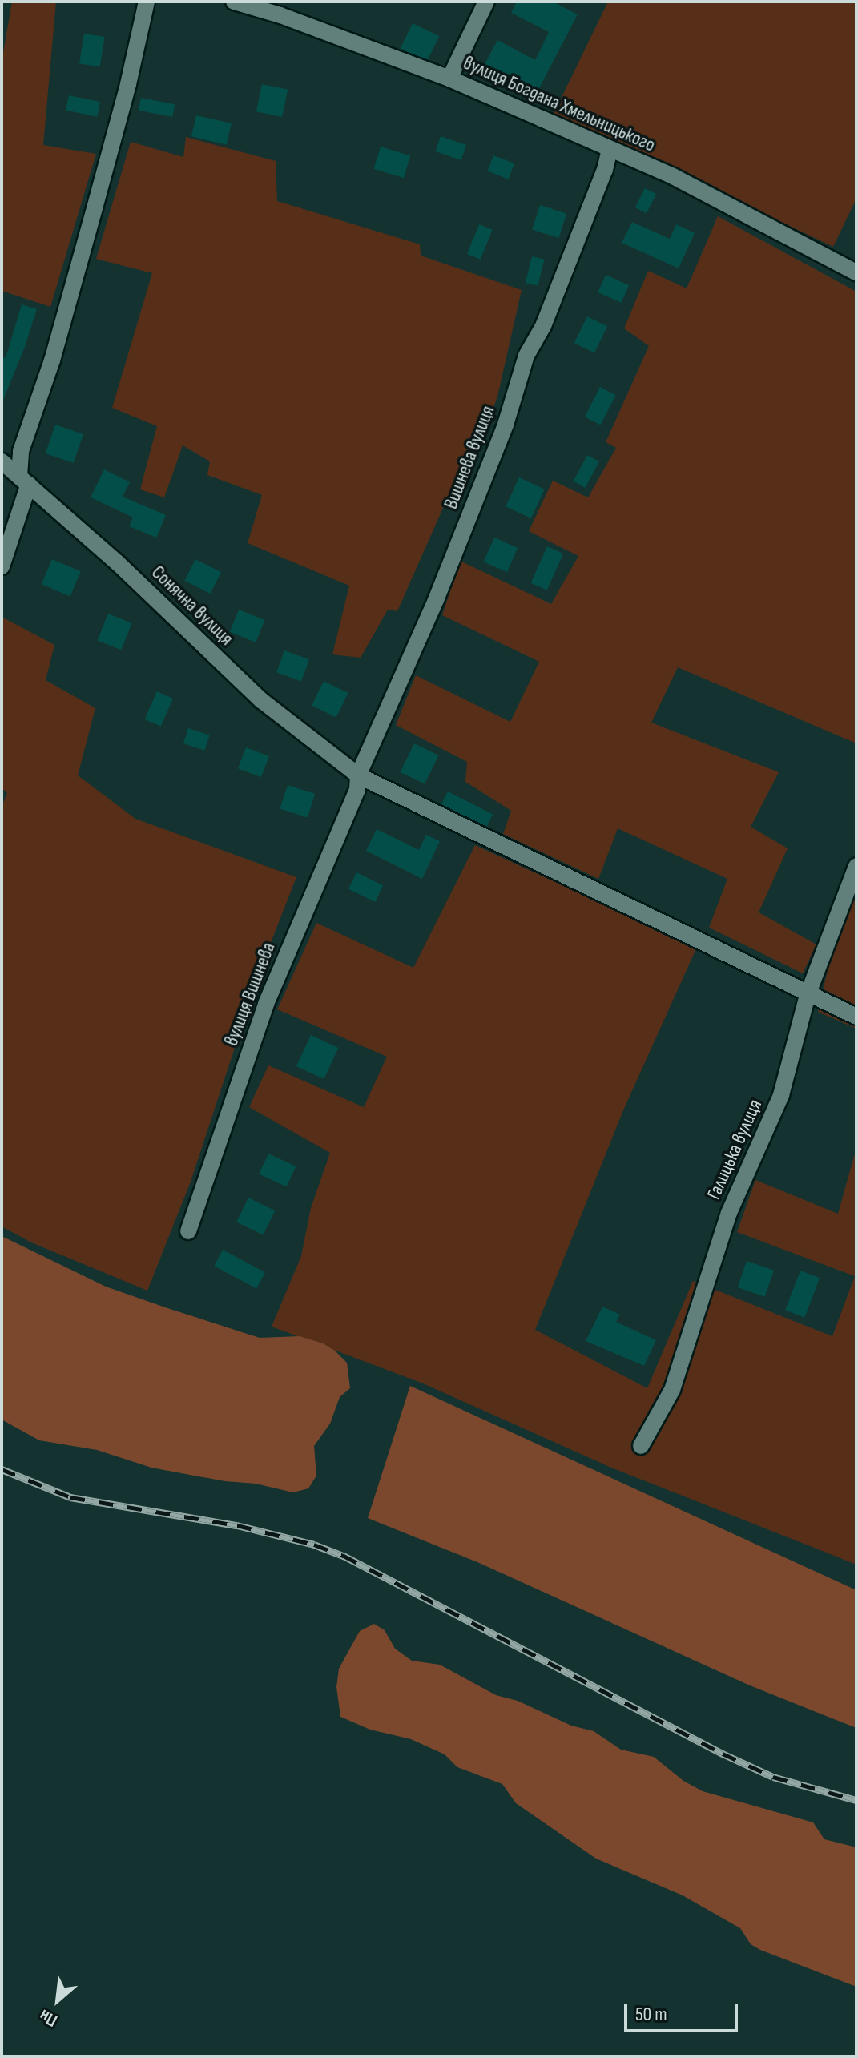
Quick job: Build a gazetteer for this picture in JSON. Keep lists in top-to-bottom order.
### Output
{
  "streets": {
    "street": [
      "вулиця Богдана Хмельницького",
      "Вишнева вулиця",
      "Сонячна вулиця",
      "вулиця Вишнева",
      "Галицька вулиця"
    ]
  },
  "crossings": [
    ["вулиця Богдана Хмельницького", "Вишнева вулиця"],
    ["Вишнева вулиця", "Сонячна вулиця"],
    ["Вишнева вулиця", "вулиця Вишнева"],
    ["Сонячна вулиця", "вулиця Вишнева"],
    ["Сонячна вулиця", "Галицька вулиця"]
  ],
  "scale_bar": "50 m",
  "north": "bottom left"
}
